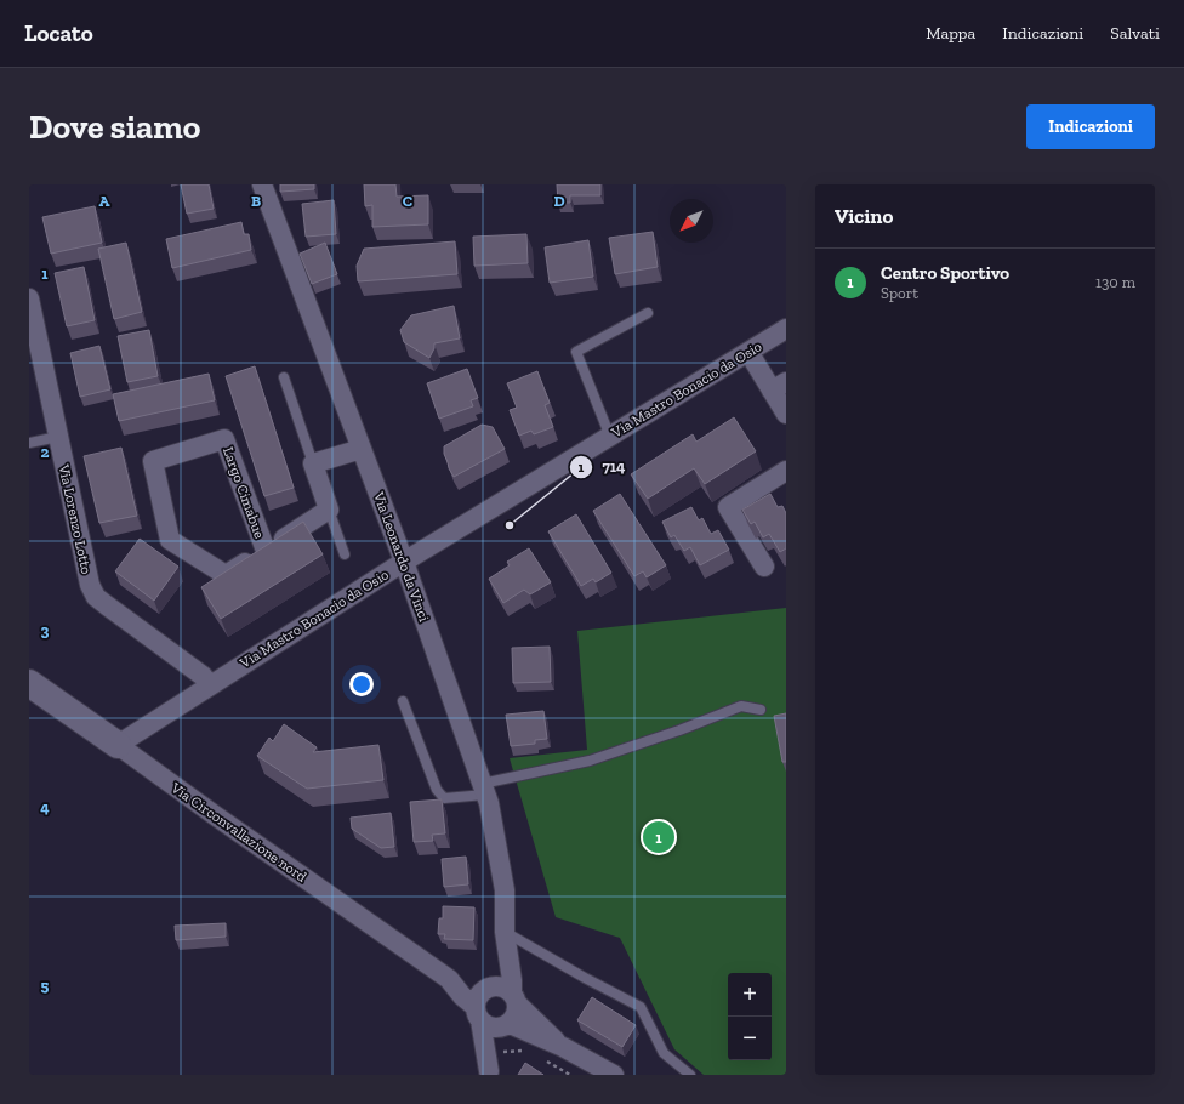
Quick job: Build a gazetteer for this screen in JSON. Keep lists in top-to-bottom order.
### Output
{
  "streets": {
    "street": [
      "Via Mastro Bonacio da Osio",
      "Largo Cimabue",
      "Via Lorenzo Lotto",
      "Via Leonardo da Vinci",
      "Via Circonvallazione nord"
    ]
  },
  "crossings": [
    ["Via Mastro Bonacio da Osio", "Via Lorenzo Lotto"],
    ["Via Mastro Bonacio da Osio", "Via Leonardo da Vinci"],
    ["Via Mastro Bonacio da Osio", "Via Circonvallazione nord"],
    ["Via Leonardo da Vinci", "Via Circonvallazione nord"]
  ],
  "places": ["714"],
  "north": "bottom left",
  "page": {
    "header": "Locato",
    "nav": ["Mappa", "Indicazioni", "Salvati"],
    "buttons": "Indicazioni",
    "title": "Dove siamo",
    "heading": "Vicino",
    "list": [
      {
        "mark": "1",
        "name": "Centro Sportivo",
        "note": "Sport",
        "value": "130 m"
      }
    ],
    "pins": "1",
    "map_buttons": ["+", "−"]
  },
  "grid": {
    "columns": [
      "A",
      "B",
      "C",
      "D"
    ],
    "rows": [
      "1",
      "2",
      "3",
      "4",
      "5"
    ]
  }
}
